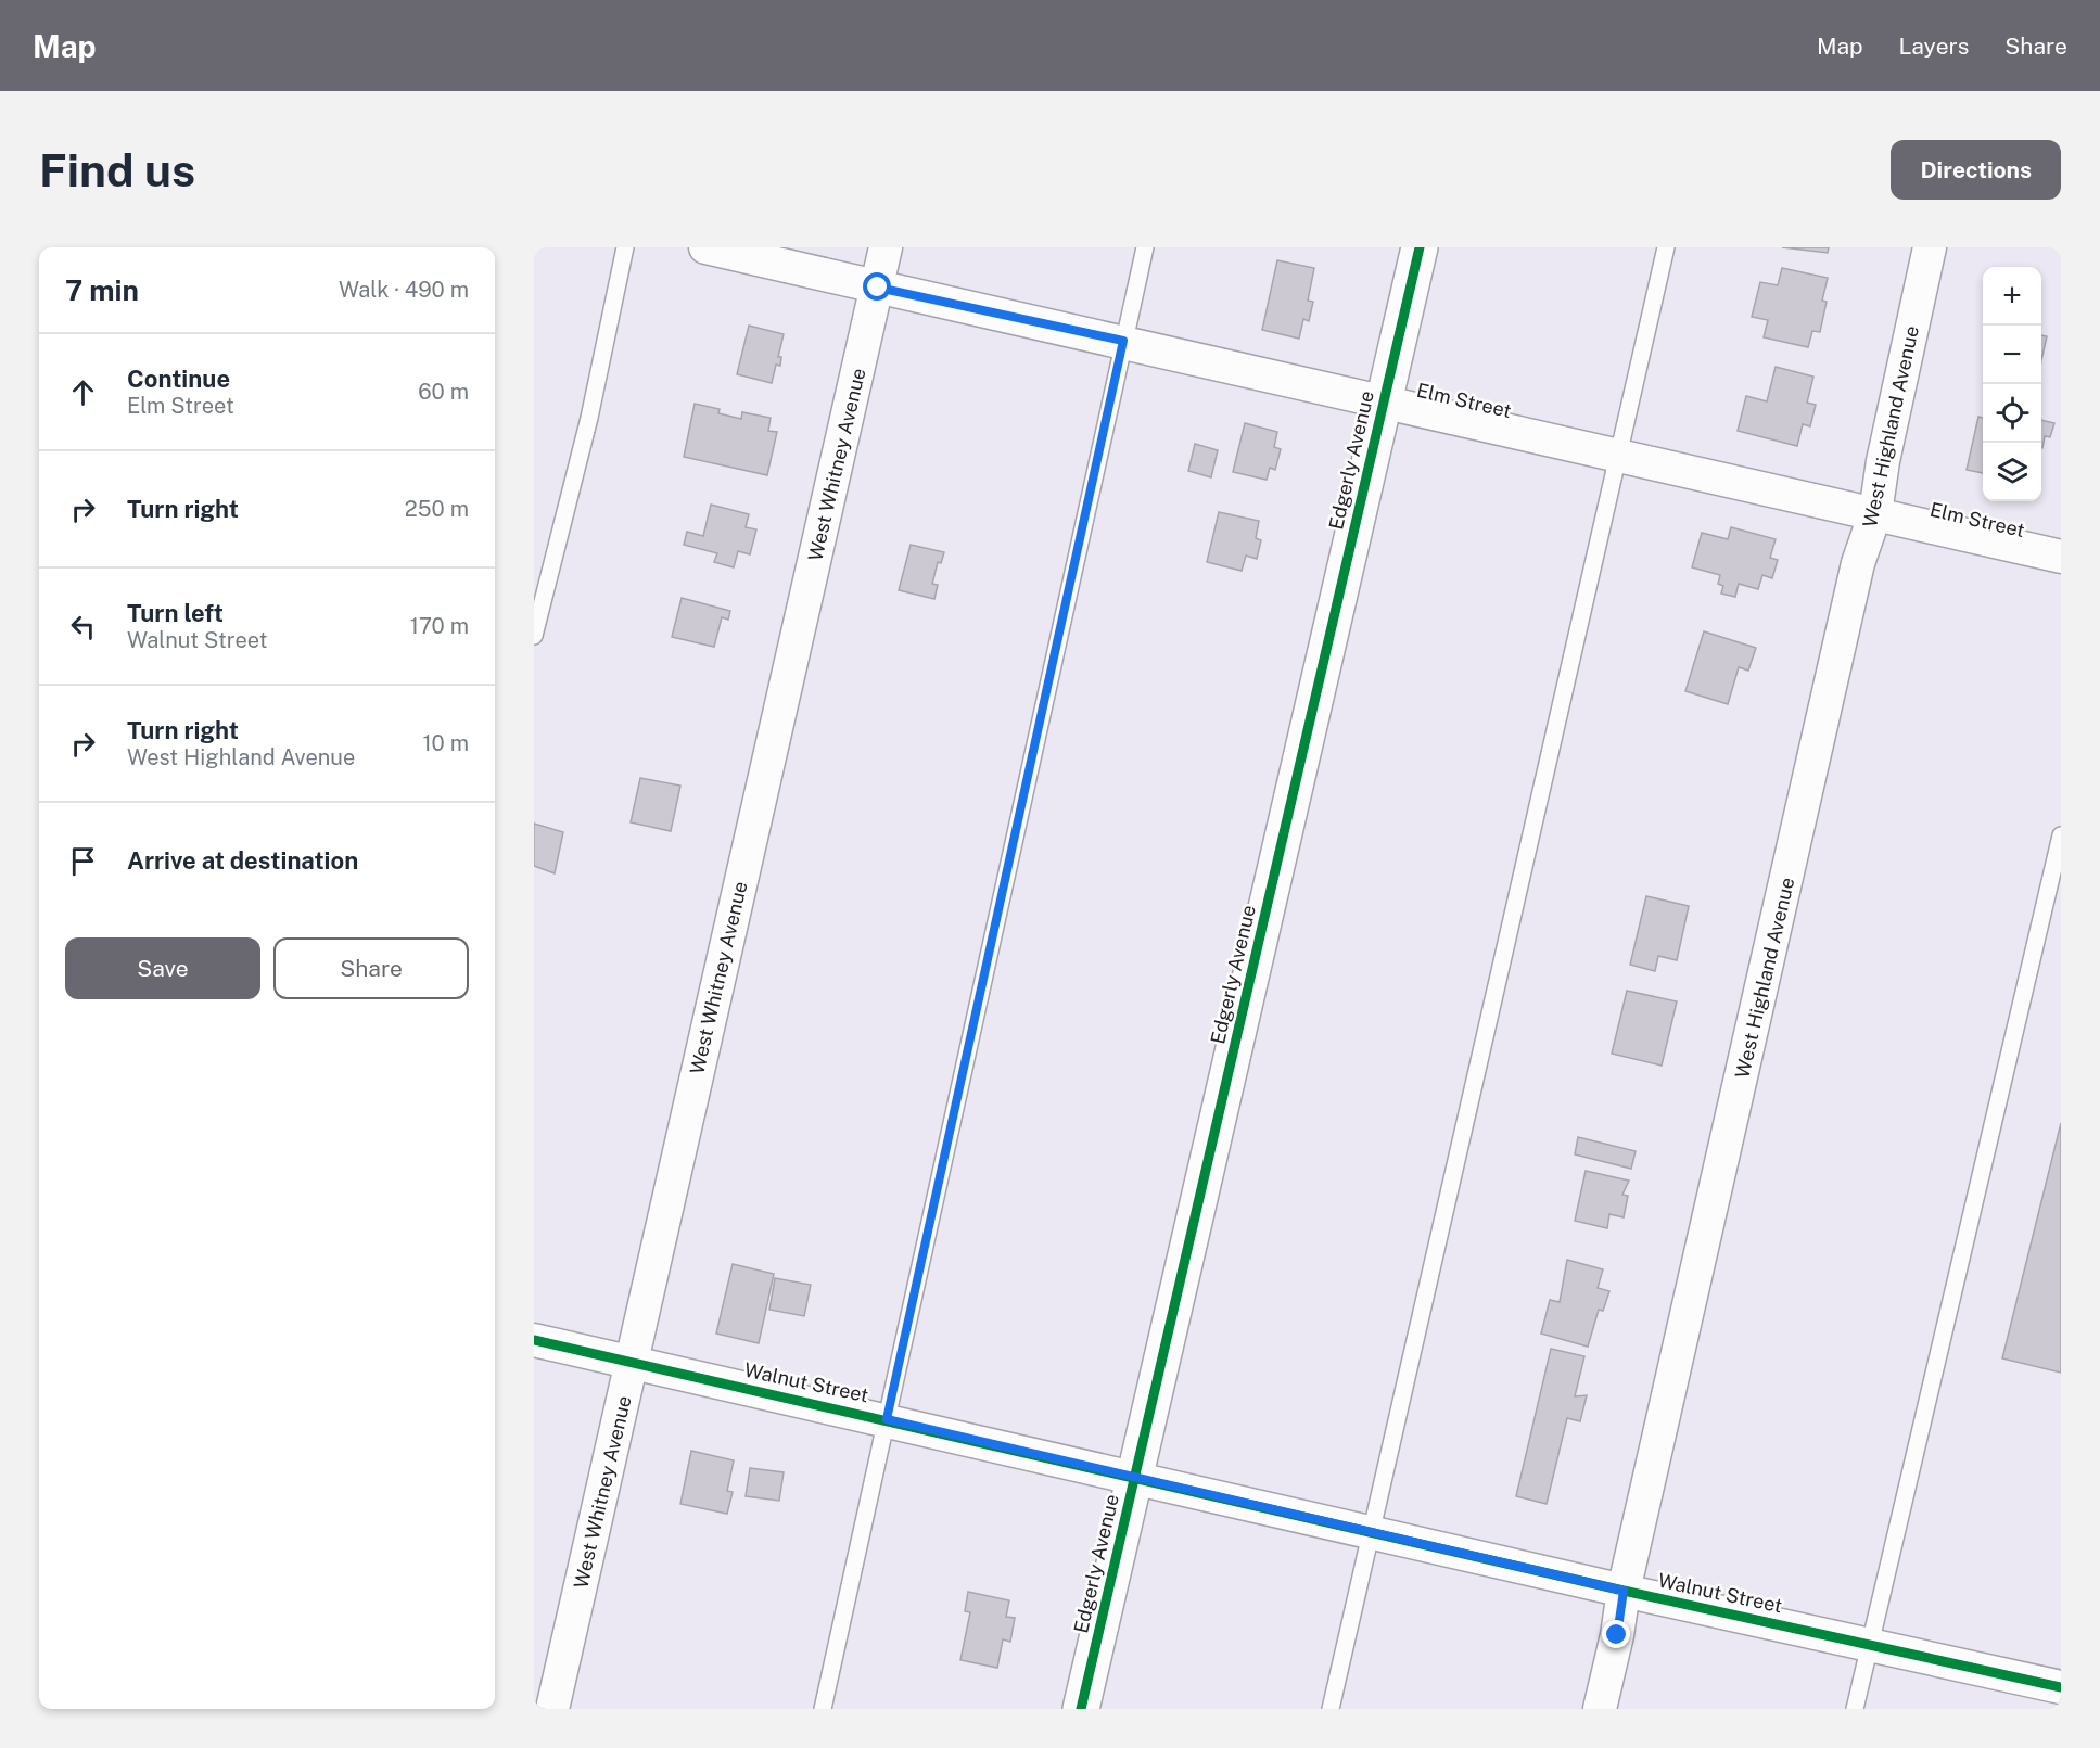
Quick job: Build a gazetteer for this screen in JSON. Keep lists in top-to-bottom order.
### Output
{
  "streets": {
    "street": [
      "Elm Street",
      "West Highland Avenue",
      "Edgerly Avenue",
      "West Whitney Avenue",
      "Walnut Street"
    ]
  },
  "crossings": [
    ["Elm Street", "West Highland Avenue"],
    ["Elm Street", "Edgerly Avenue"],
    ["Elm Street", "West Whitney Avenue"],
    ["West Highland Avenue", "Walnut Street"],
    ["Edgerly Avenue", "Walnut Street"],
    ["West Whitney Avenue", "Walnut Street"]
  ],
  "page": {
    "header": "Map",
    "nav": ["Map", "Layers", "Share"],
    "buttons": [
      "Directions",
      ["Save", "Share"]
    ],
    "title": "Find us",
    "heading": ["7 min", "Walk · 490 m"],
    "map_buttons": ["+", "−"],
    "list": [
      ["Continue", "Elm Street", "60 m"],
      ["Turn right", "250 m"],
      ["Turn left", "Walnut Street", "170 m"],
      ["Turn right", "West Highland Avenue", "10 m"],
      "Arrive at destination"
    ]
  }
}
